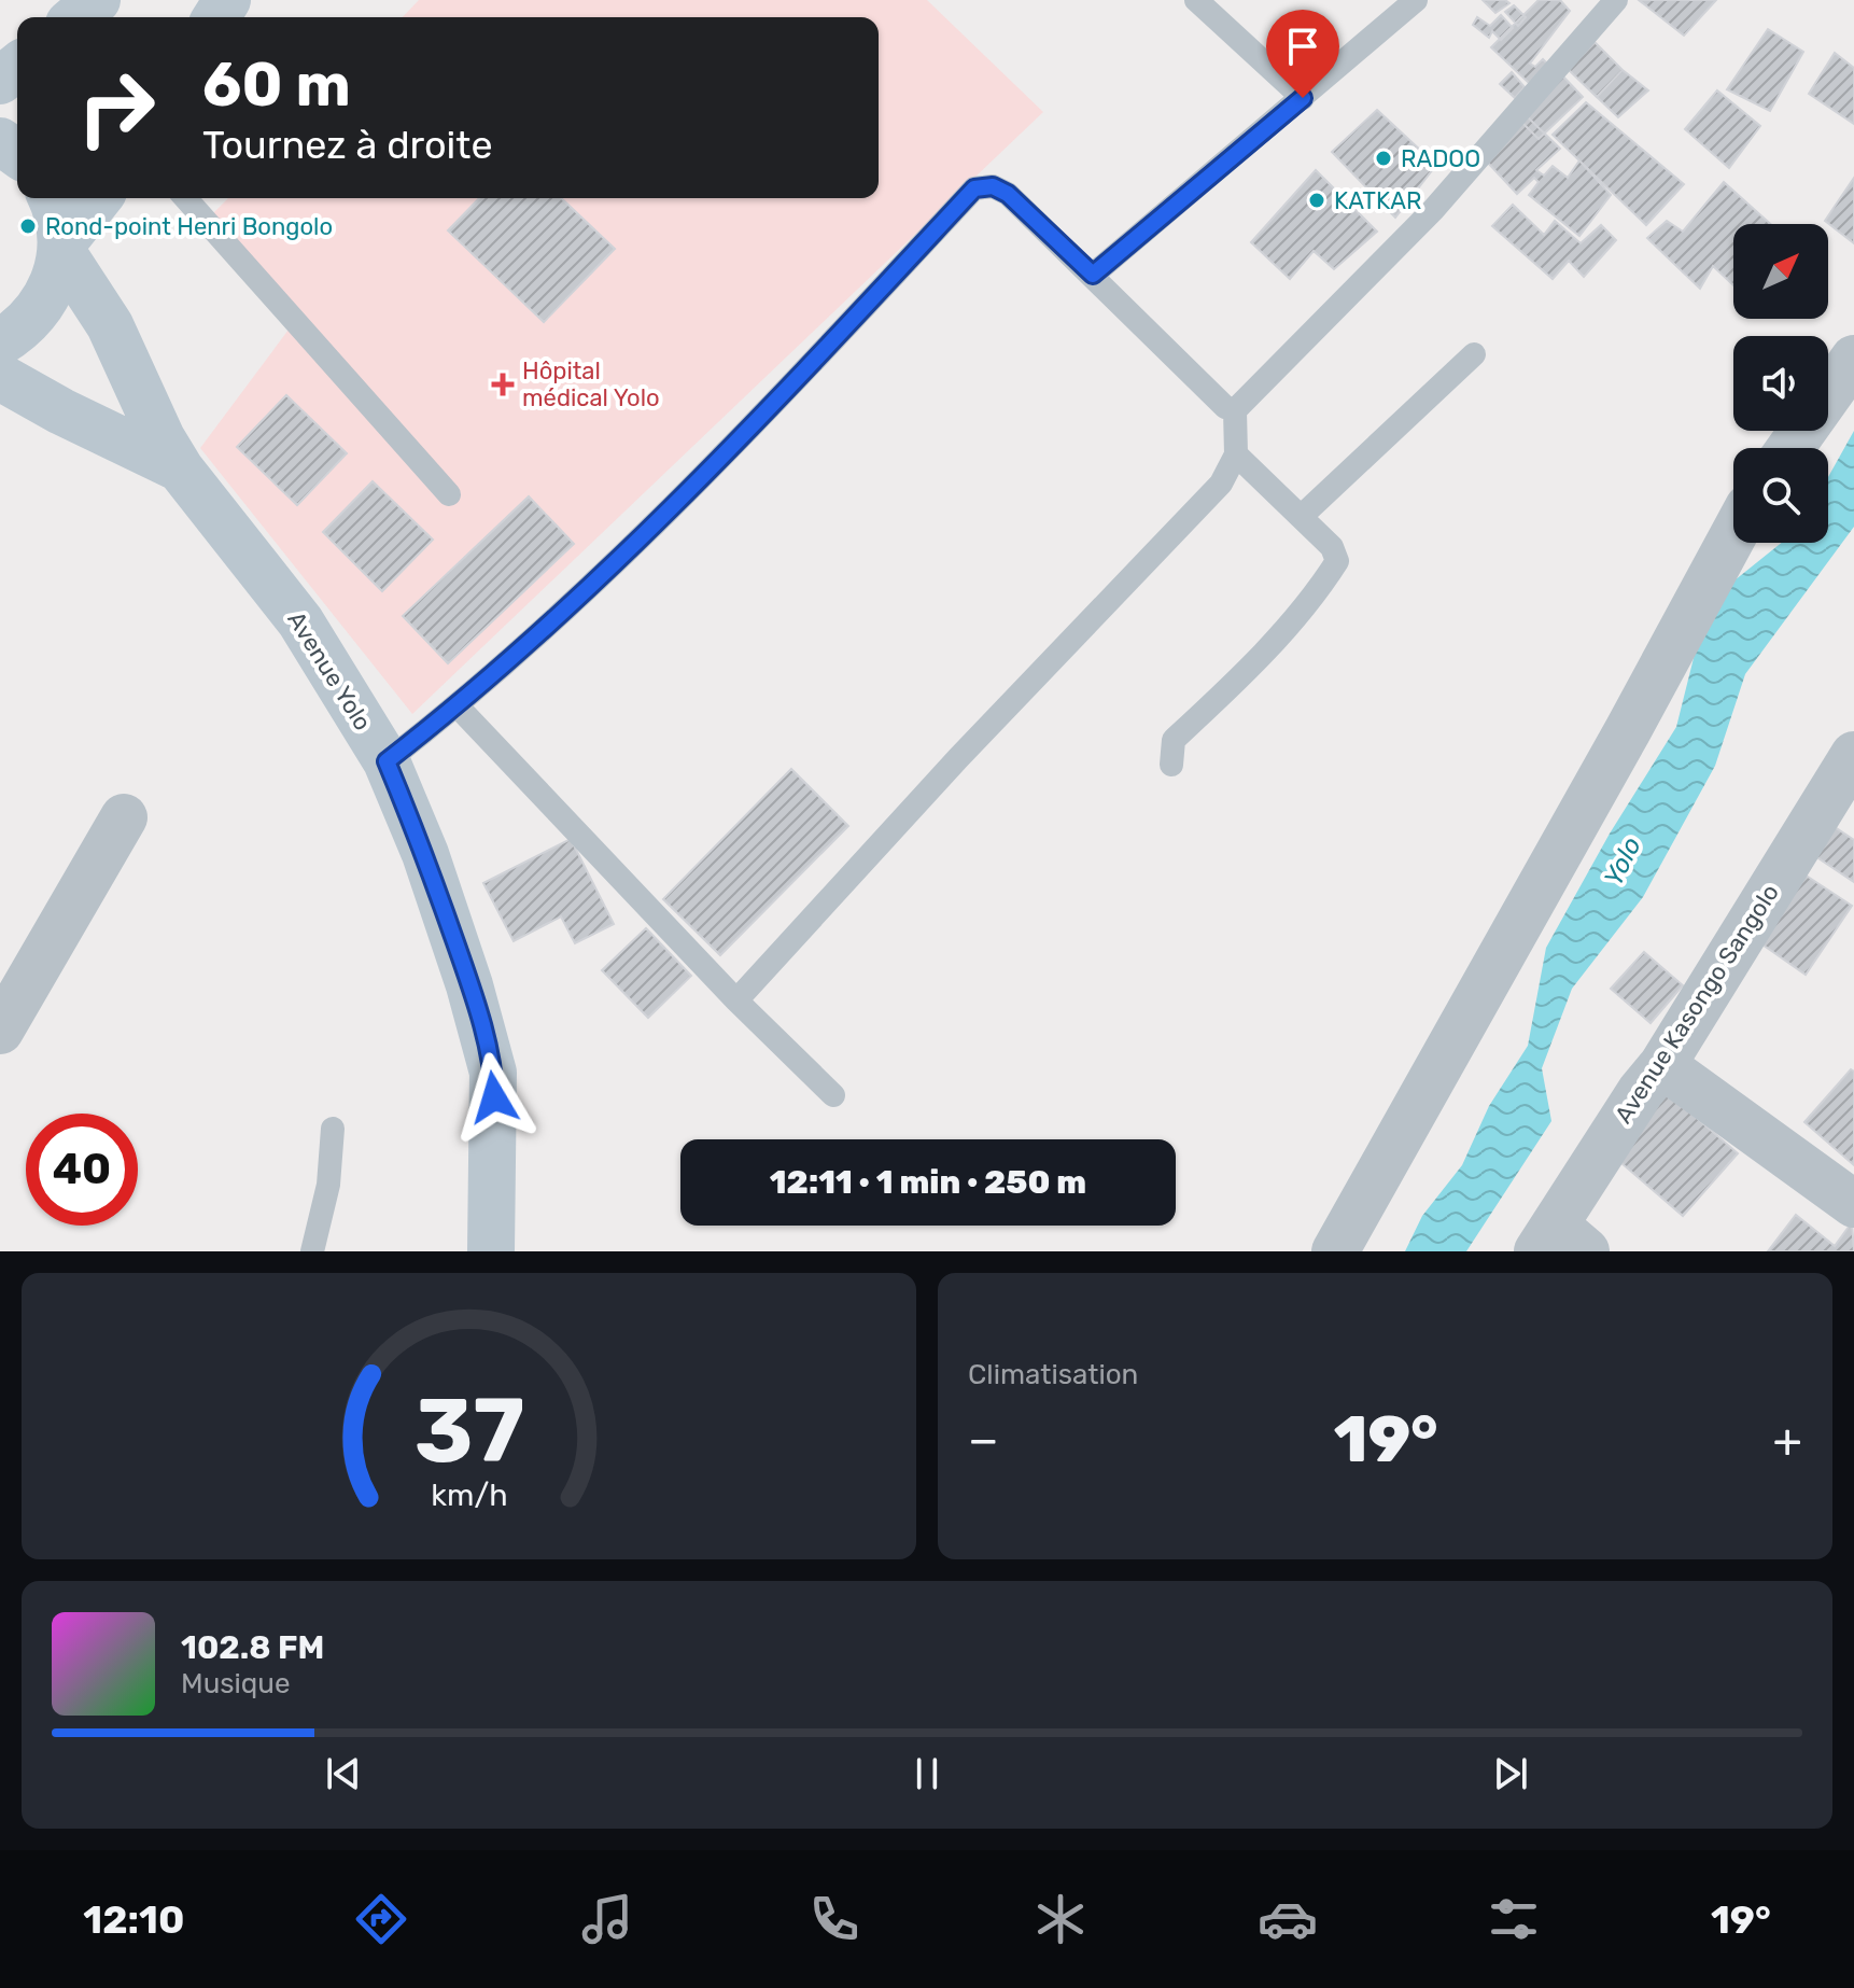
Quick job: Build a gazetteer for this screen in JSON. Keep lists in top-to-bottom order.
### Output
{
  "streets": {
    "street": ["Avenue Yolo", "Avenue Kasongo Sangolo"]
  },
  "water": ["Yolo"],
  "places": {
    "other": ["RADOO", "KATKAR", "Rond-point Henri Bongolo"],
    "health": ["Hôpital médical Yolo"]
  },
  "north": "top right",
  "page": {
    "turn": ["60 m", "Tournez à droite"],
    "limit": "40",
    "trip": "12:11 · 1 min · 250 m",
    "tile": "Climatisation",
    "heat": ["−", "19°", "+"],
    "song": ["102.8 FM", "Musique"],
    "tabs": ["12:10", "19°"],
    "gauge": ["37", "km/h"]
  }
}
